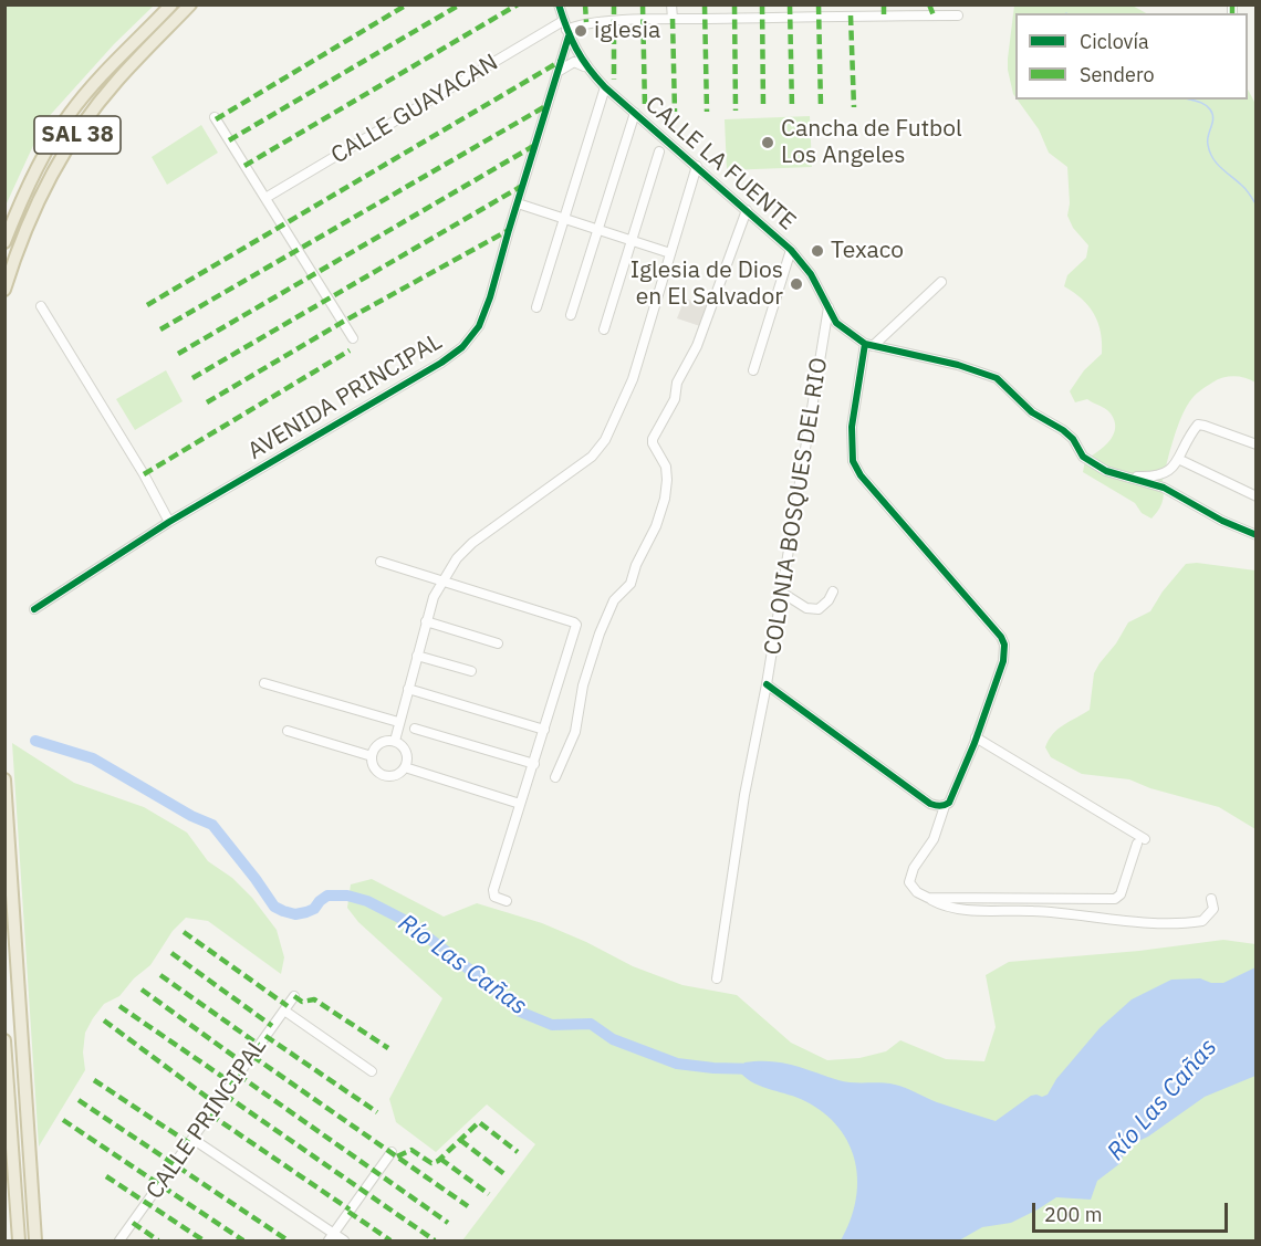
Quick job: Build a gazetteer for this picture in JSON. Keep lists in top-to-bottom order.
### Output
{
  "streets": {
    "highway": ["SAL 38"],
    "street": [
      "CALLE GUAYACAN",
      "CALLE LA FUENTE",
      "AVENIDA PRINCIPAL",
      "COLONIA BOSQUES DEL RIO",
      "CALLE PRINCIPAL"
    ]
  },
  "crossings": [
    ["CALLE GUAYACAN", "CALLE LA FUENTE"],
    ["CALLE GUAYACAN", "AVENIDA PRINCIPAL"],
    ["CALLE LA FUENTE", "AVENIDA PRINCIPAL"],
    ["CALLE LA FUENTE", "COLONIA BOSQUES DEL RIO"]
  ],
  "water": ["Río Las Cañas"],
  "places": [
    "iglesia",
    "Cancha de Futbol Los Angeles",
    "Texaco",
    "Iglesia de Dios en El Salvador"
  ],
  "legend": ["Ciclovía", "Sendero"],
  "scale_bar": "200 m"
}
